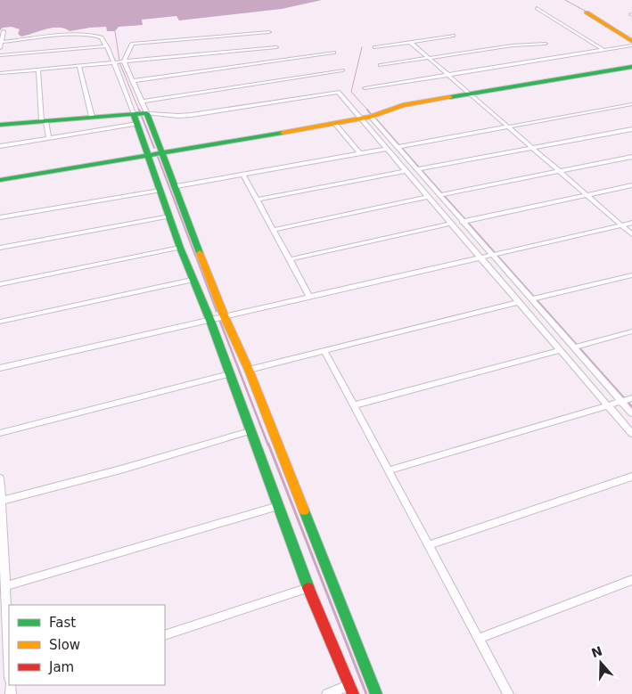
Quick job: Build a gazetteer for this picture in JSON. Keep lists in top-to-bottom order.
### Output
{
  "legend": ["Fast", "Slow", "Jam"],
  "north": "top"
}
